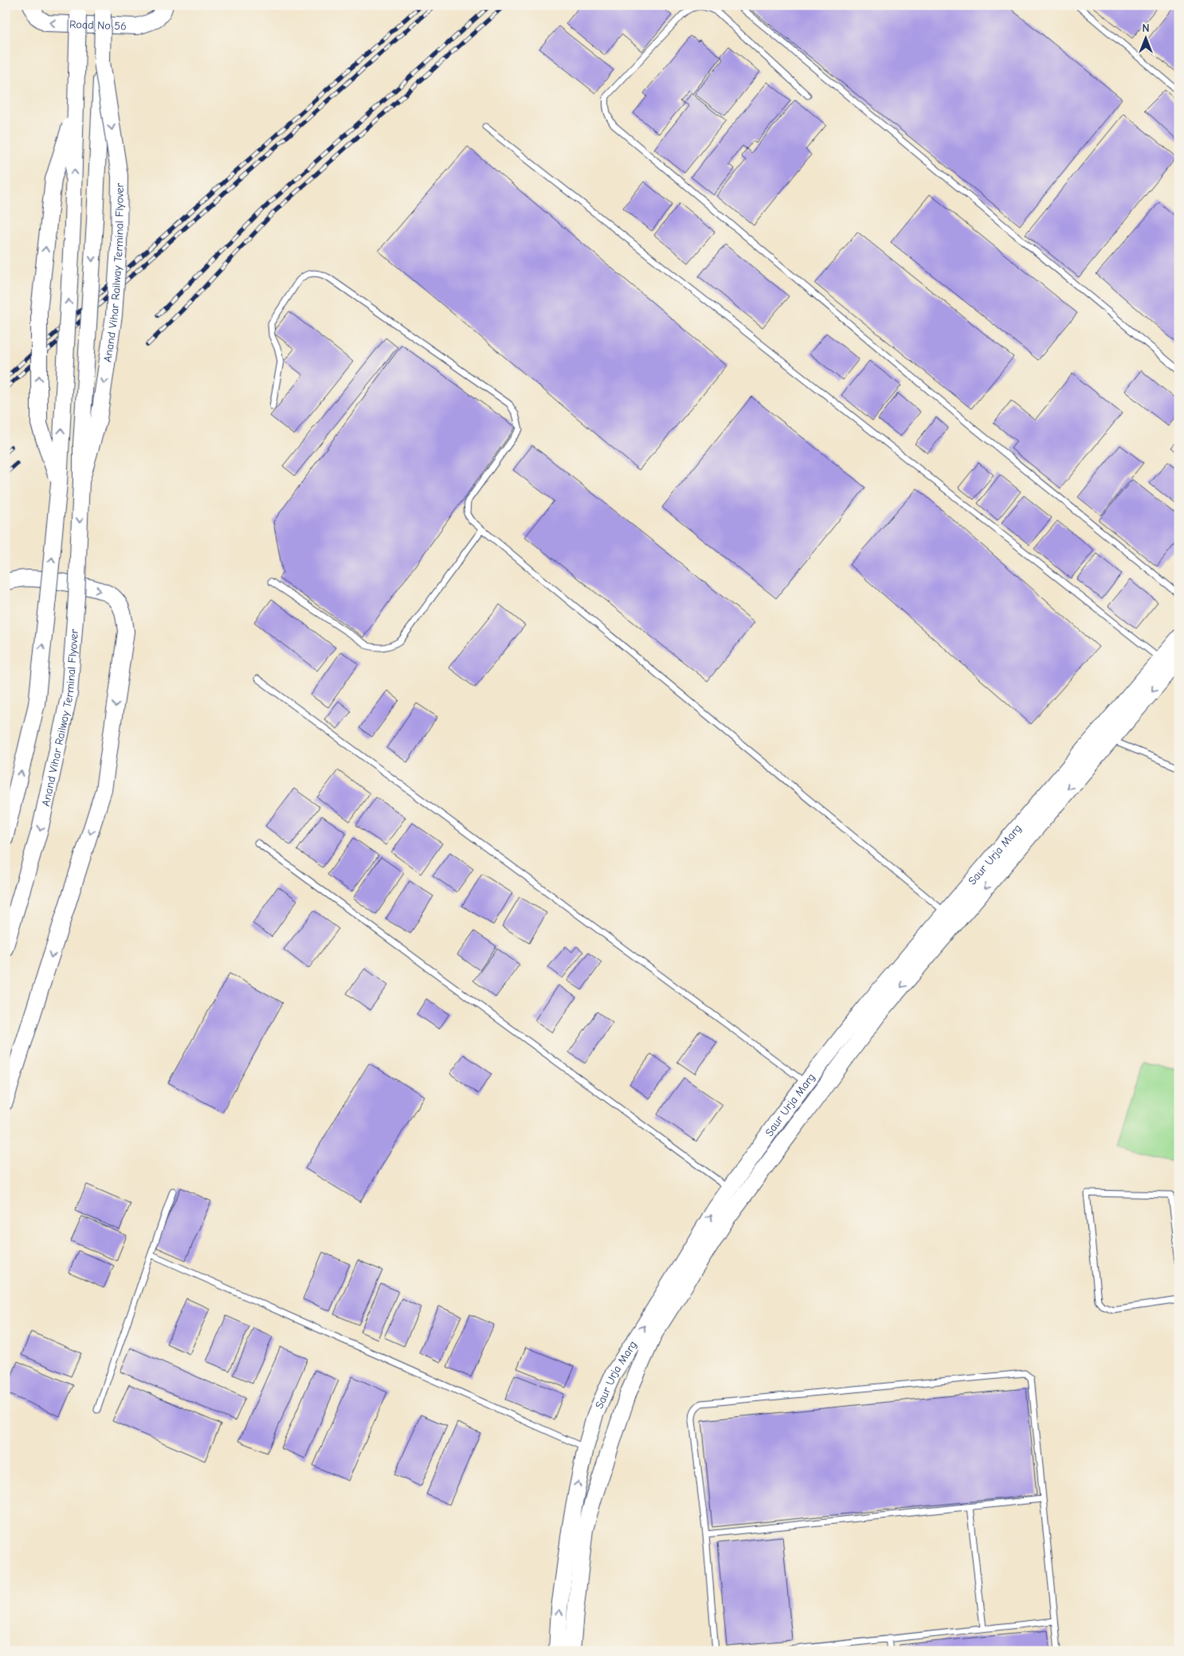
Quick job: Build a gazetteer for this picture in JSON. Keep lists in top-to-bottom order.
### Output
{
  "streets": {
    "main road": ["Road No 56", "Anand Vihar Railway Terminal Flyover", "Saur Urja Marg"]
  },
  "one_way": ["Road No 56"],
  "north": "top"
}
